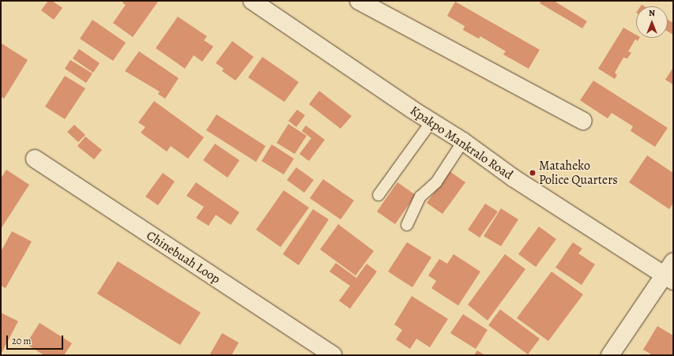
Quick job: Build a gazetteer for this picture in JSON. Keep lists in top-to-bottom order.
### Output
{
  "streets": {
    "street": ["Kpakpo Mankralo Road", "Chinebuah Loop"]
  },
  "places": ["Mataheko Police Quarters"],
  "scale_bar": "20 m",
  "north": "top"
}
